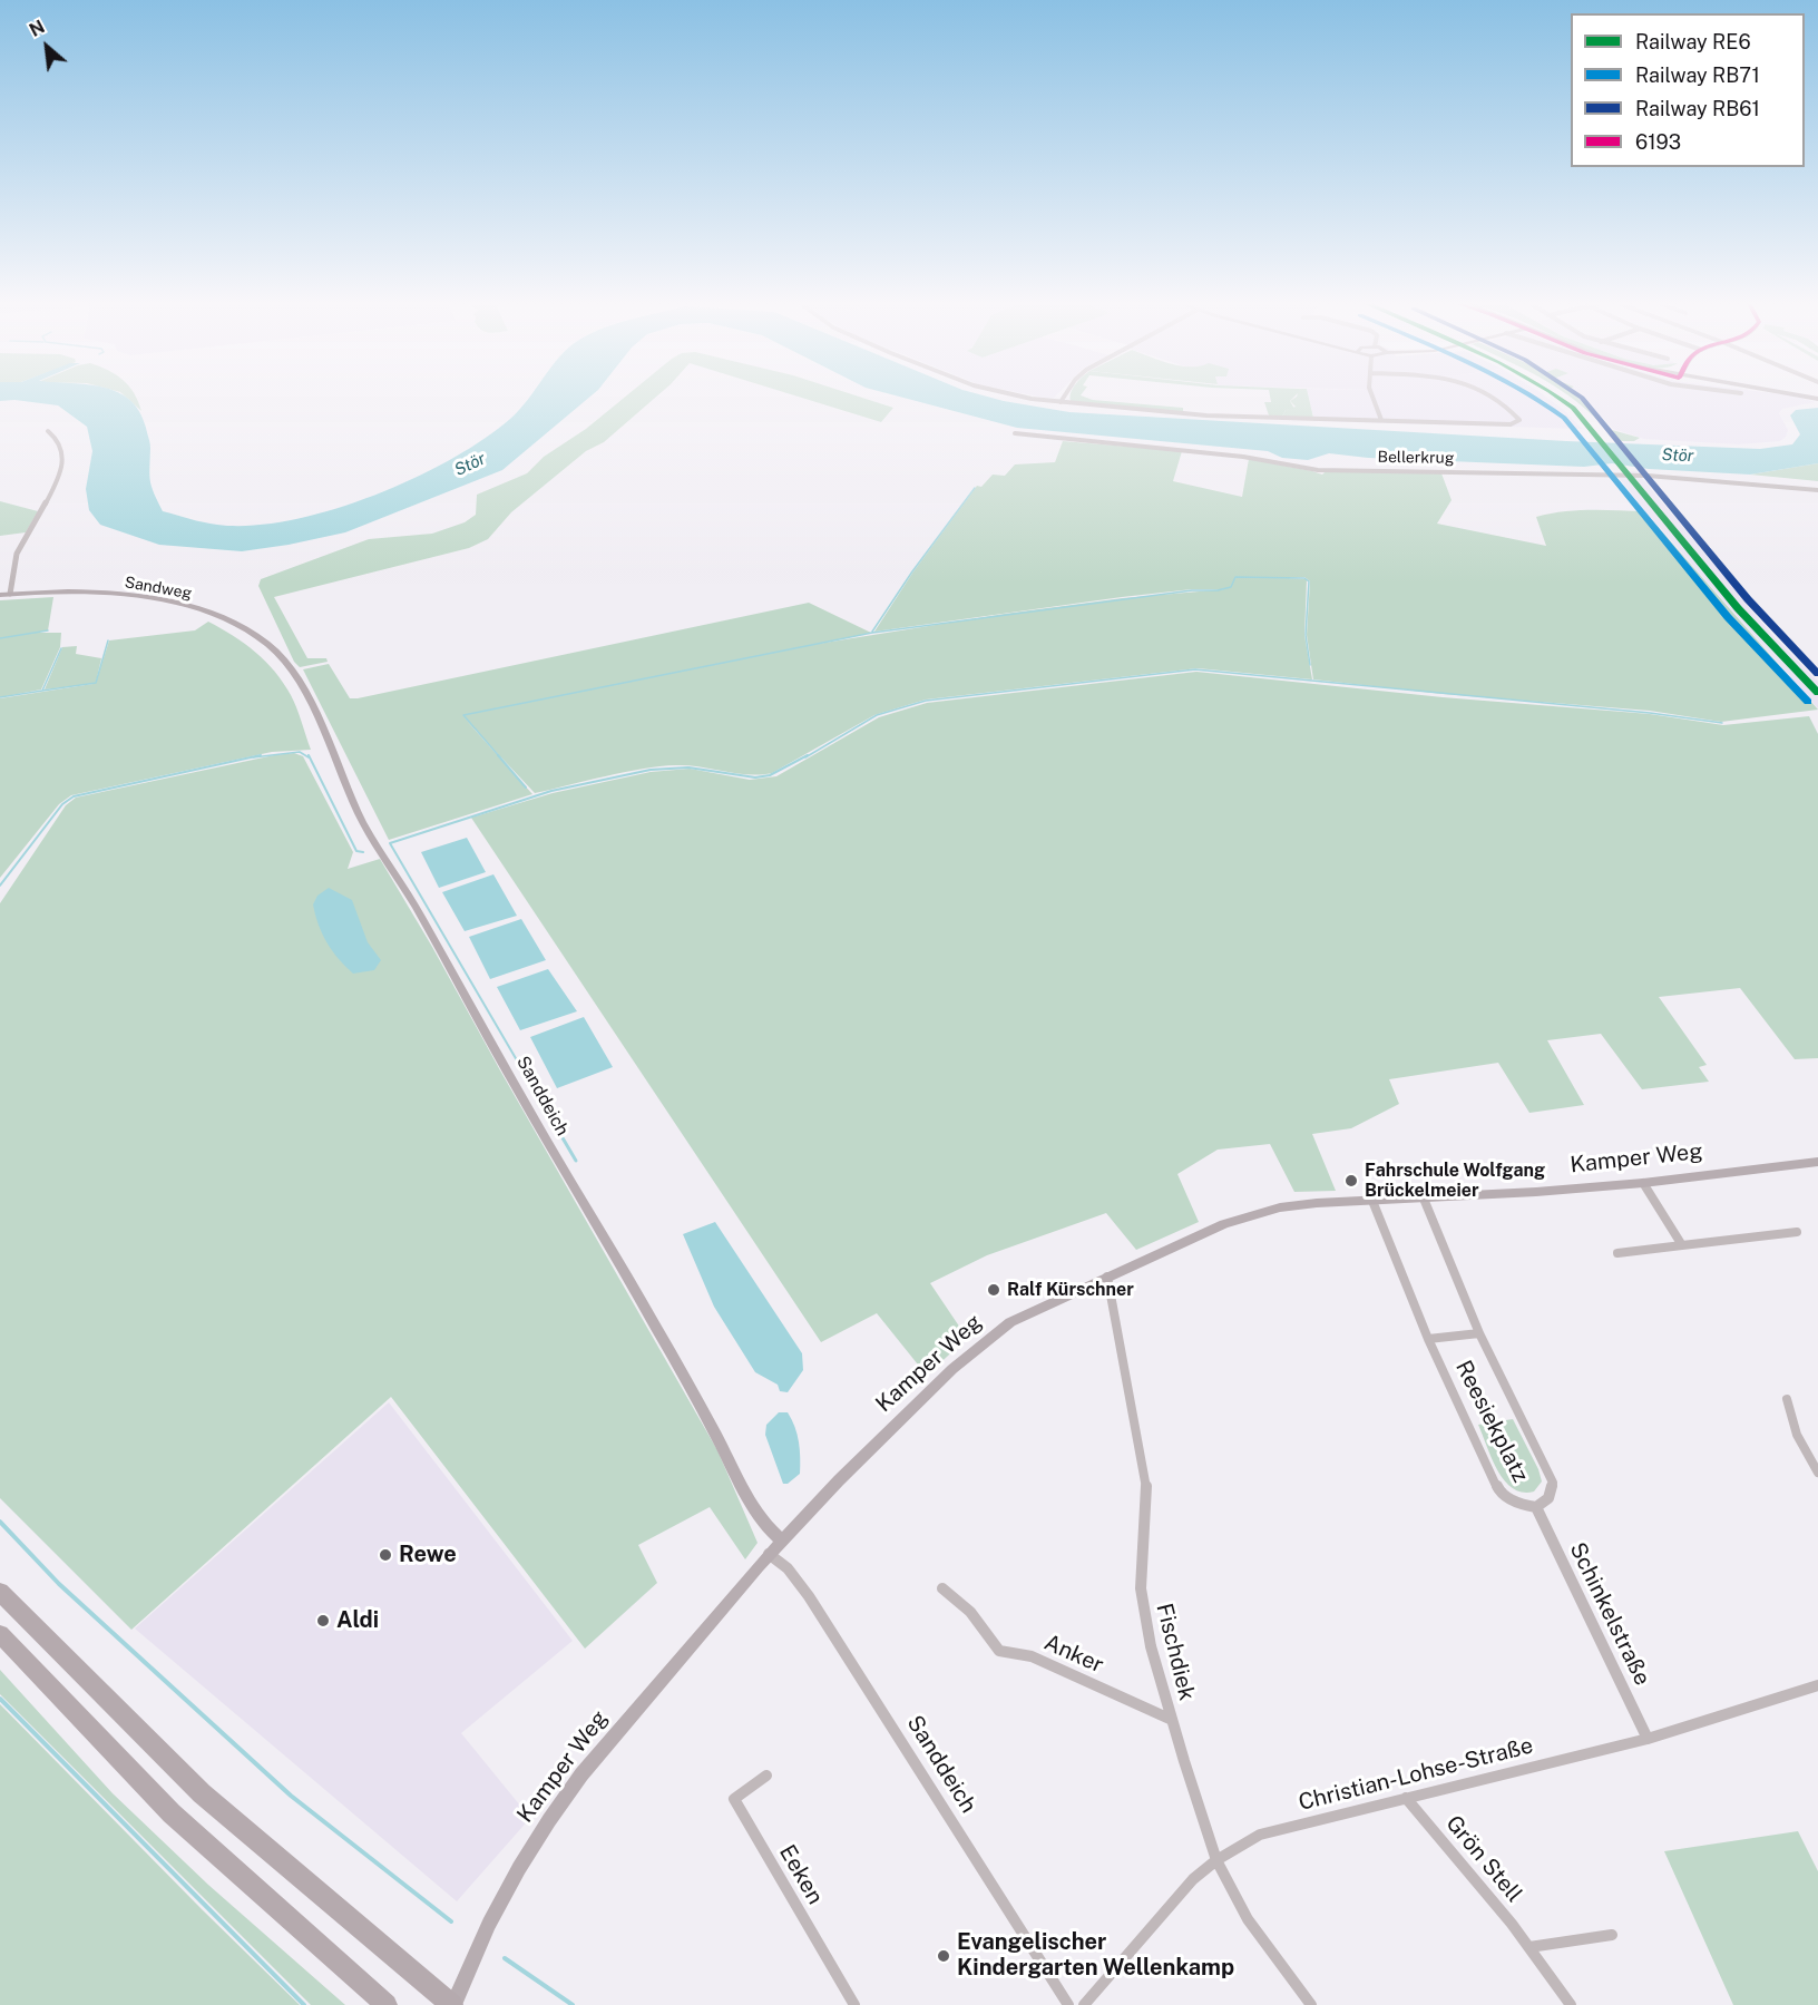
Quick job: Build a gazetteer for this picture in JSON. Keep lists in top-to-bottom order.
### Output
{
  "streets": {
    "street": [
      "Bellerkrug",
      "Sandweg",
      "Sanddeich",
      "Kamper Weg",
      "Reesiekplatz",
      "Schinkelstraße",
      "Fischdiek",
      "Anker",
      "Christian-Lohse-Straße",
      "Grön Stell",
      "Eeken"
    ]
  },
  "crossings": [
    ["Sandweg", "Sanddeich"],
    ["Sanddeich", "Kamper Weg"],
    ["Kamper Weg", "Reesiekplatz"],
    ["Kamper Weg", "Fischdiek"],
    ["Reesiekplatz", "Schinkelstraße"],
    ["Schinkelstraße", "Christian-Lohse-Straße"],
    ["Fischdiek", "Anker"],
    ["Fischdiek", "Christian-Lohse-Straße"],
    ["Christian-Lohse-Straße", "Grön Stell"]
  ],
  "water": ["Stör"],
  "places": [
    "Fahrschule Wolfgang Brückelmeier",
    "Ralf Kürschner",
    "Rewe",
    "Aldi",
    "Evangelischer Kindergarten Wellenkamp"
  ],
  "lines": ["rail line RE6", "rail line RB71", "rail line RB61"],
  "legend": [
    "Railway RE6",
    "Railway RB71",
    "Railway RB61",
    "6193"
  ],
  "north": "top left"
}
